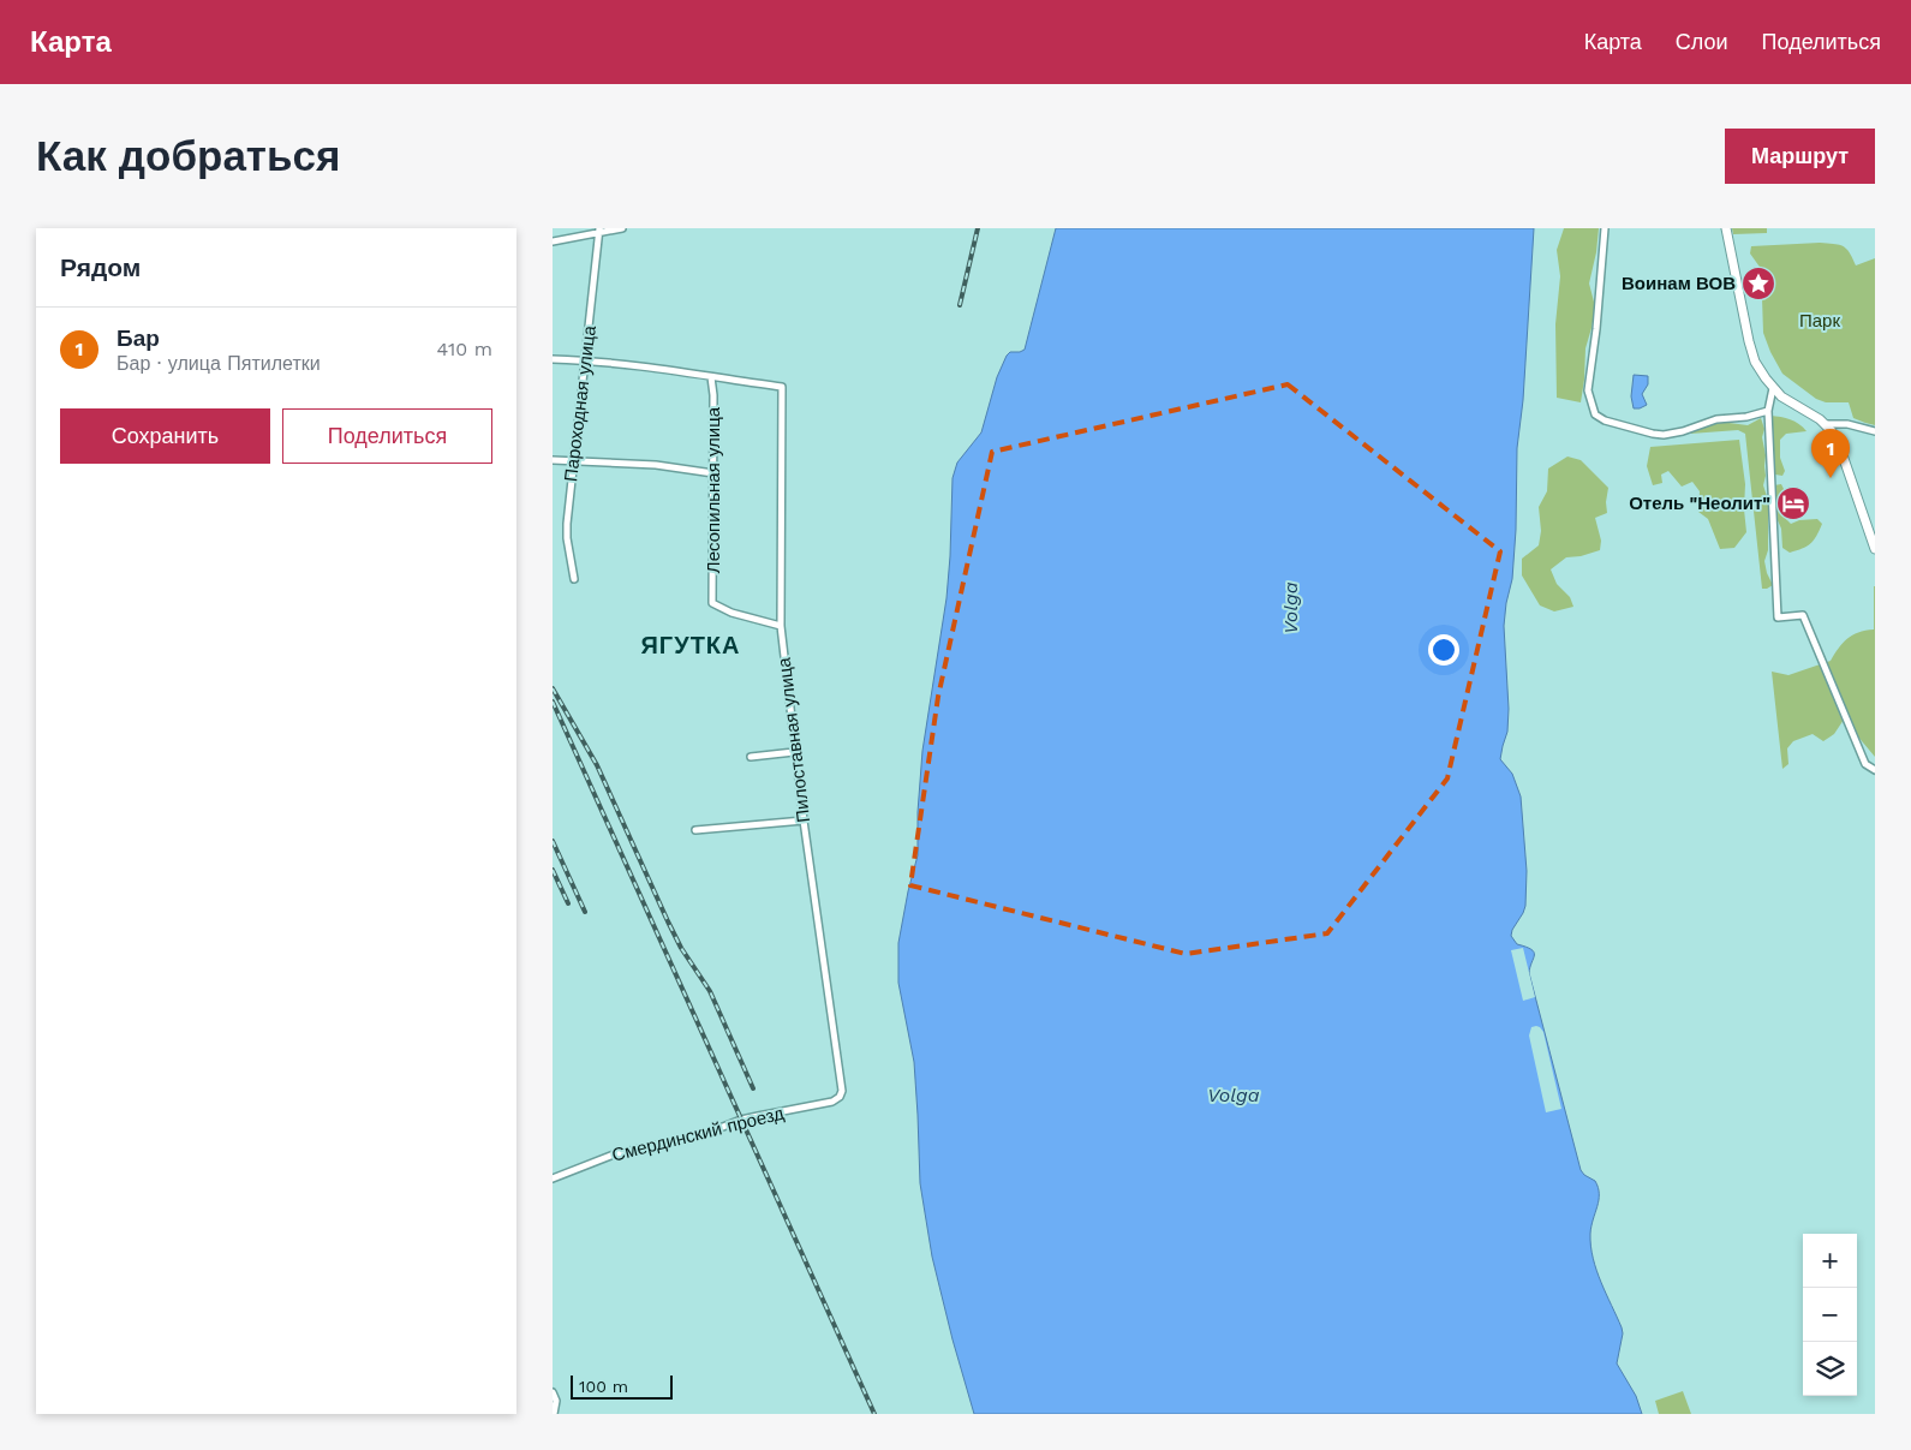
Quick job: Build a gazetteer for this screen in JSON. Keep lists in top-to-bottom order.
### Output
{
  "streets": {
    "street": [
      "Пароходная улица",
      "Лесопильная улица",
      "Пилоставная улица",
      "Смердинский проезд"
    ]
  },
  "crossings": [
    ["Лесопильная улица", "Пилоставная улица"],
    ["Пилоставная улица", "Смердинский проезд"]
  ],
  "districts": ["ЯГУТКА"],
  "water": ["Volga"],
  "parks": ["Парк"],
  "places": {
    "place": ["Воинам ВОВ"],
    "hotel": ["Отель \"Неолит\""]
  },
  "scale_bar": "100 m",
  "page": {
    "header": "Карта",
    "nav": ["Карта", "Слои", "Поделиться"],
    "buttons": [
      "Маршрут",
      ["Сохранить", "Поделиться"]
    ],
    "title": "Как добраться",
    "heading": "Рядом",
    "list": [
      {
        "mark": "1",
        "name": "Бар",
        "note": "Бар · улица Пятилетки",
        "value": "410 m"
      }
    ],
    "pins": "1",
    "map_buttons": ["+", "−"],
    "scale": "100 m"
  }
}
